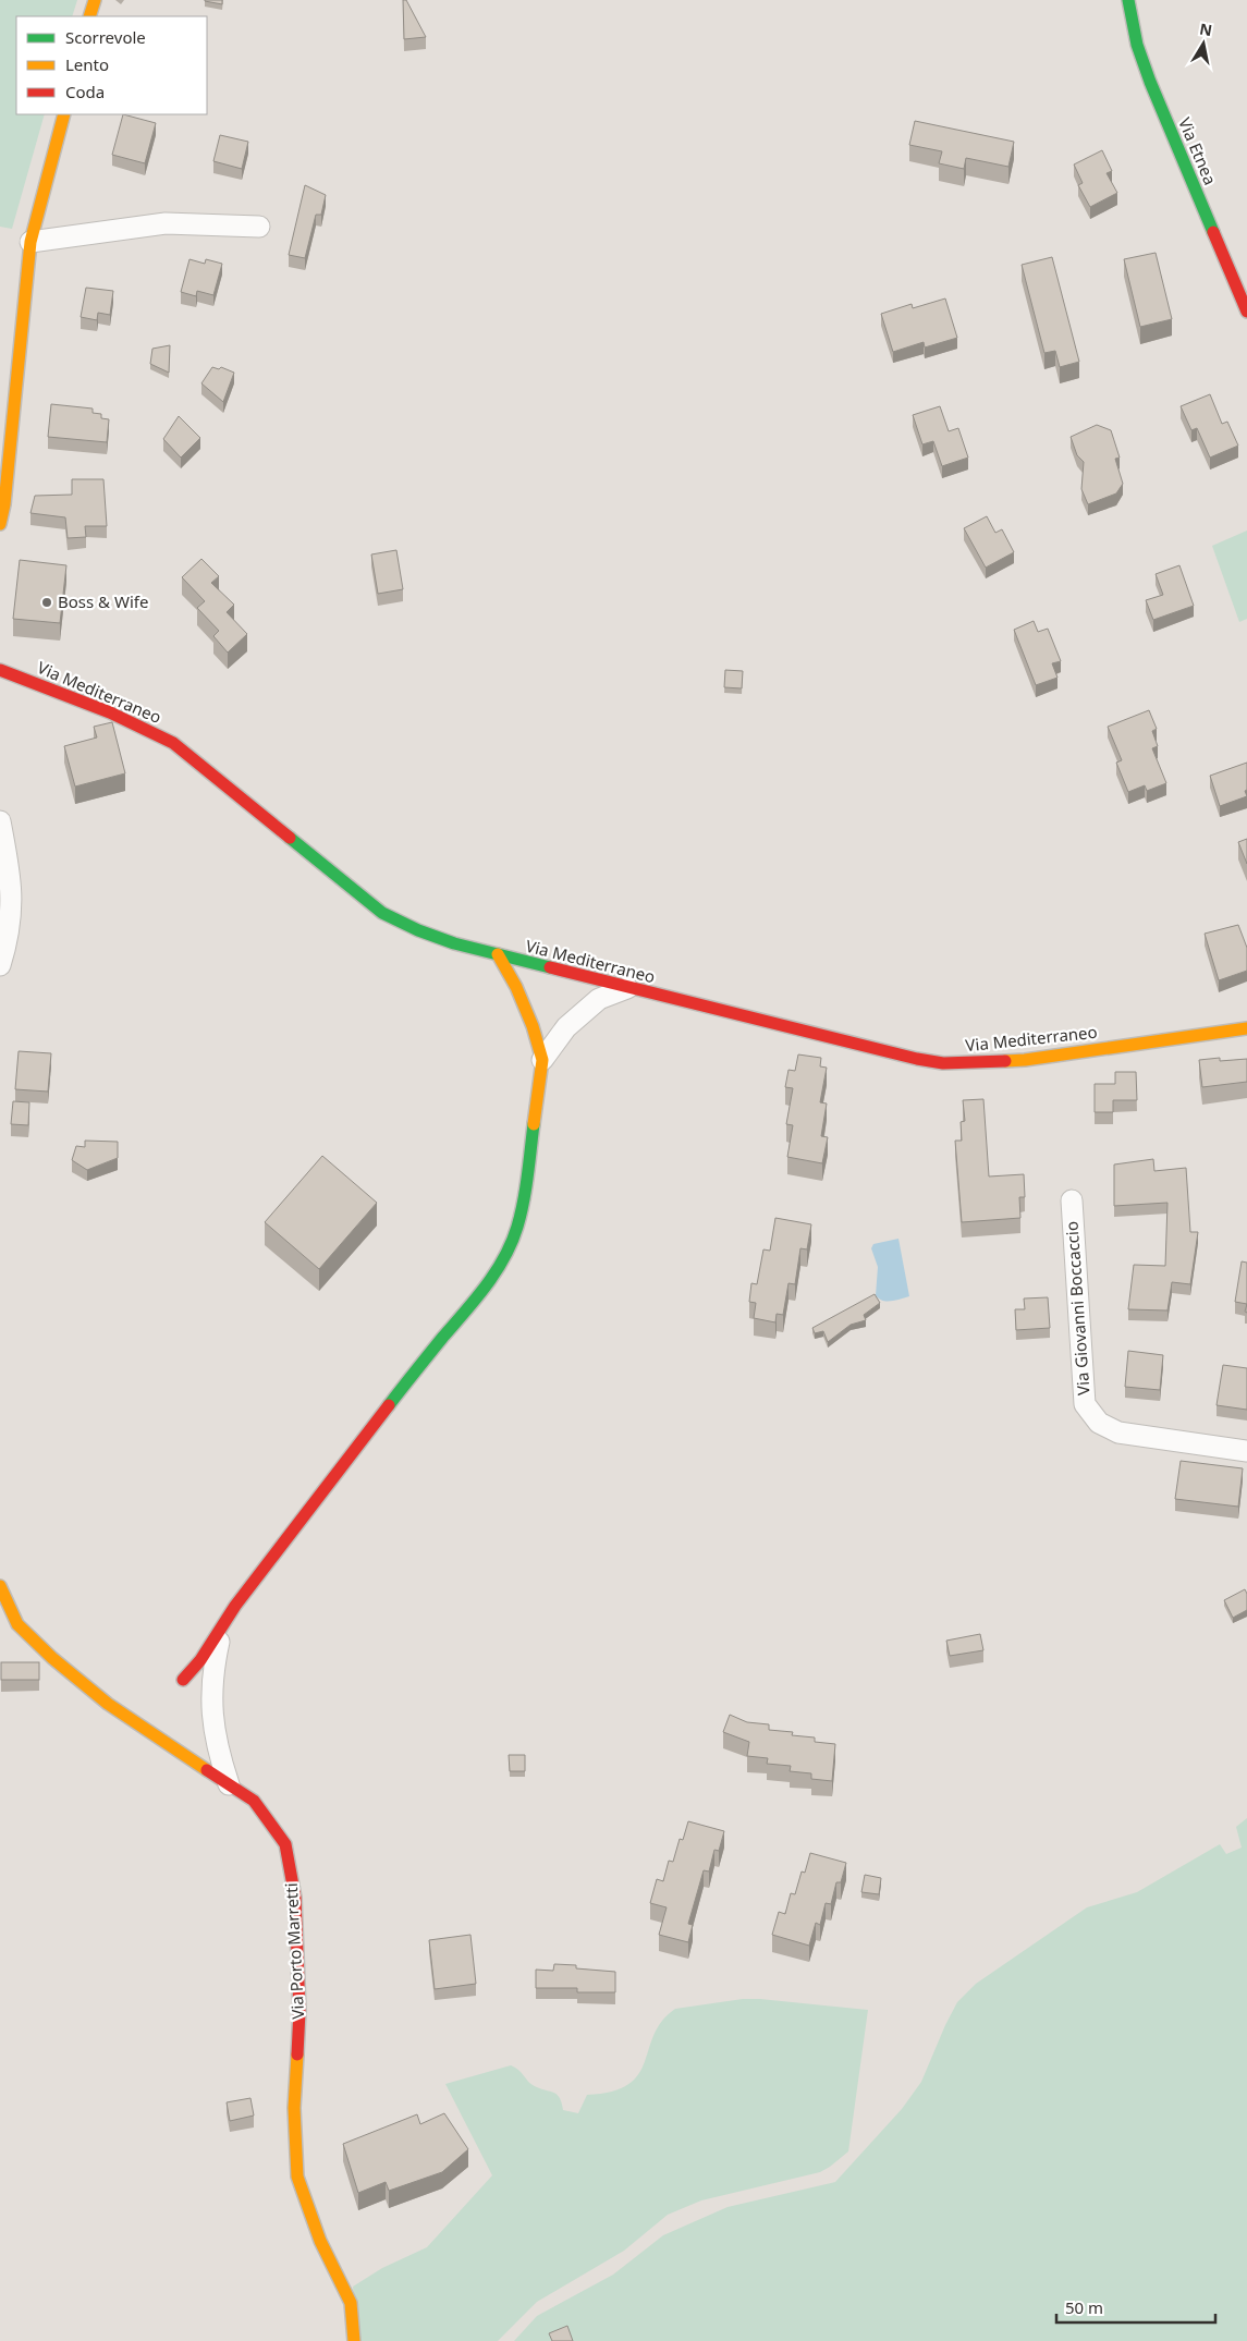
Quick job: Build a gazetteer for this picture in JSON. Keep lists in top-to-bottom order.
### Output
{
  "streets": {
    "street": [
      "Via Etnea",
      "Via Mediterraneo",
      "Via Giovanni Boccaccio",
      "Via Porto Marretti"
    ]
  },
  "places": ["Boss & Wife"],
  "legend": ["Scorrevole", "Lento", "Coda"],
  "scale_bar": "50 m",
  "north": "top"
}
